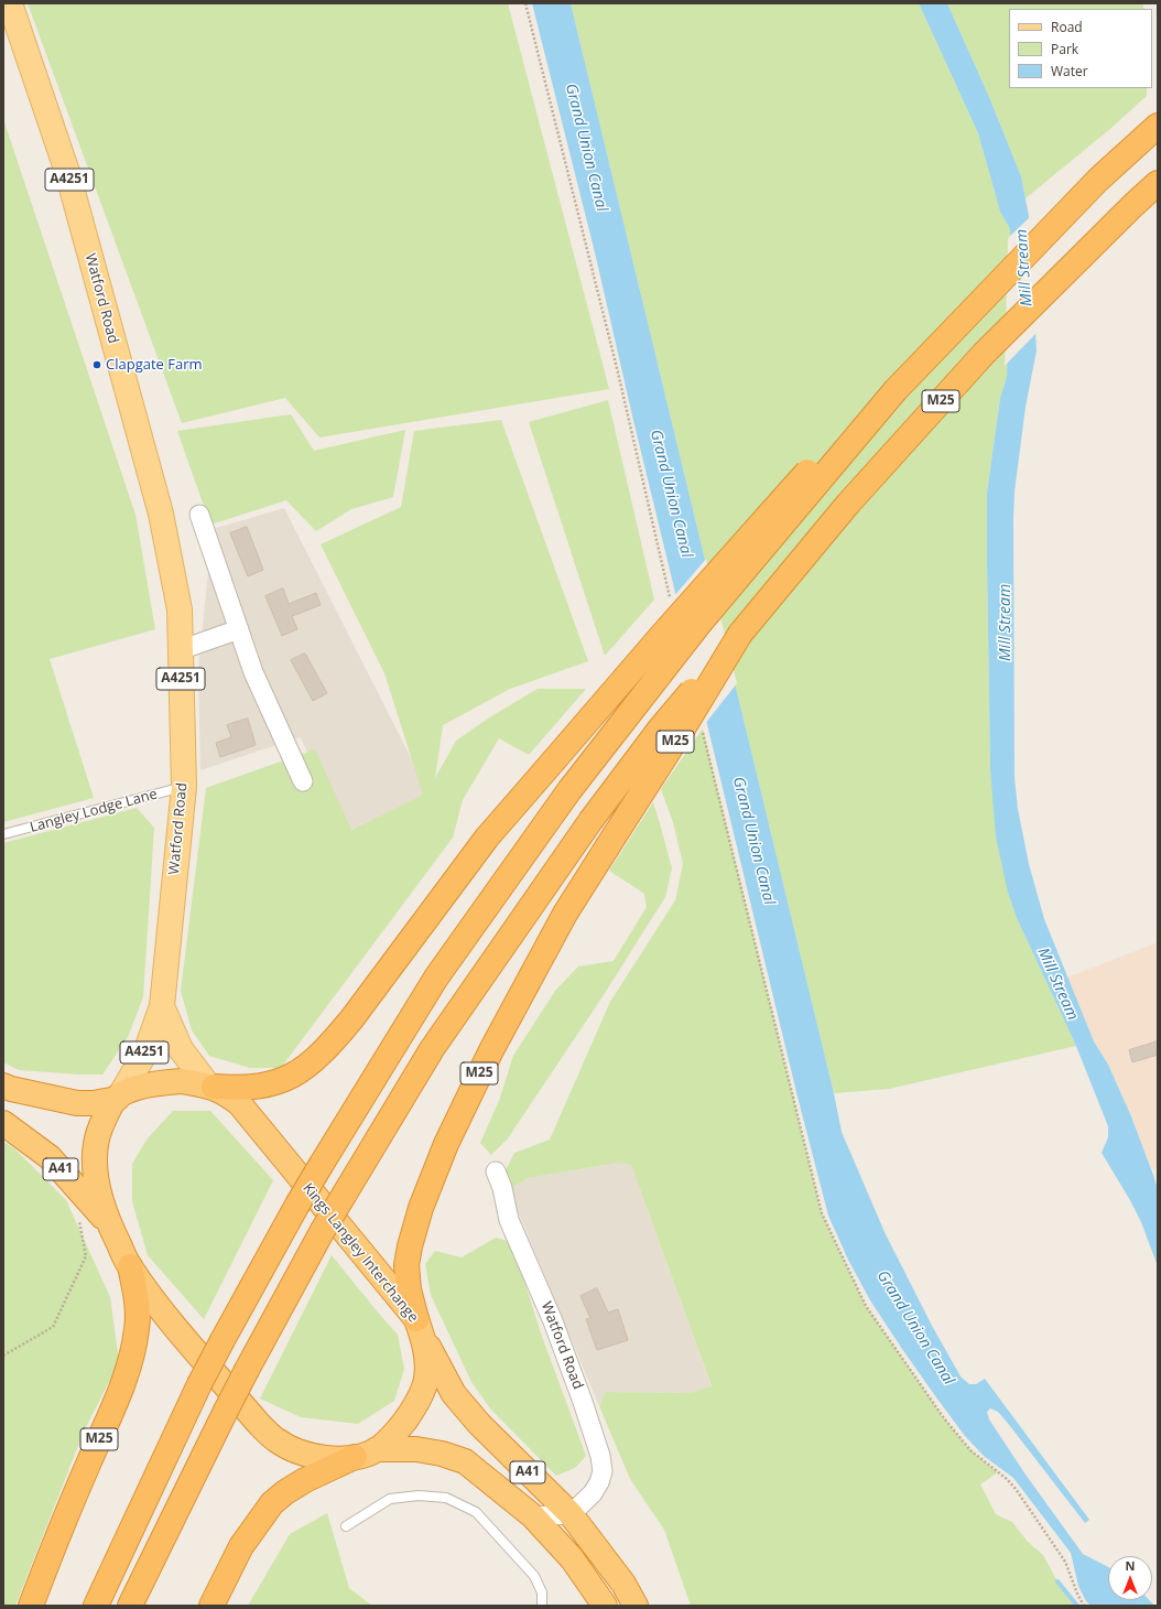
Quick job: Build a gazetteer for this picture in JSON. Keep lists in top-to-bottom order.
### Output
{
  "streets": {
    "highway": ["M25", "A41", "Kings Langley Interchange"],
    "main road": ["A4251", "Watford Road"],
    "lane": ["Langley Lodge Lane"]
  },
  "crossings": [
    ["Watford Road", "M25"],
    ["Watford Road", "Langley Lodge Lane"],
    ["Watford Road", "A41"],
    ["Watford Road", "Kings Langley Interchange"],
    ["M25", "A41"],
    ["M25", "Kings Langley Interchange"],
    ["A41", "Kings Langley Interchange"]
  ],
  "water": ["Grand Union Canal", "Mill Stream"],
  "places": ["Clapgate Farm"],
  "legend": ["Road", "Park", "Water"],
  "north": "top"
}
